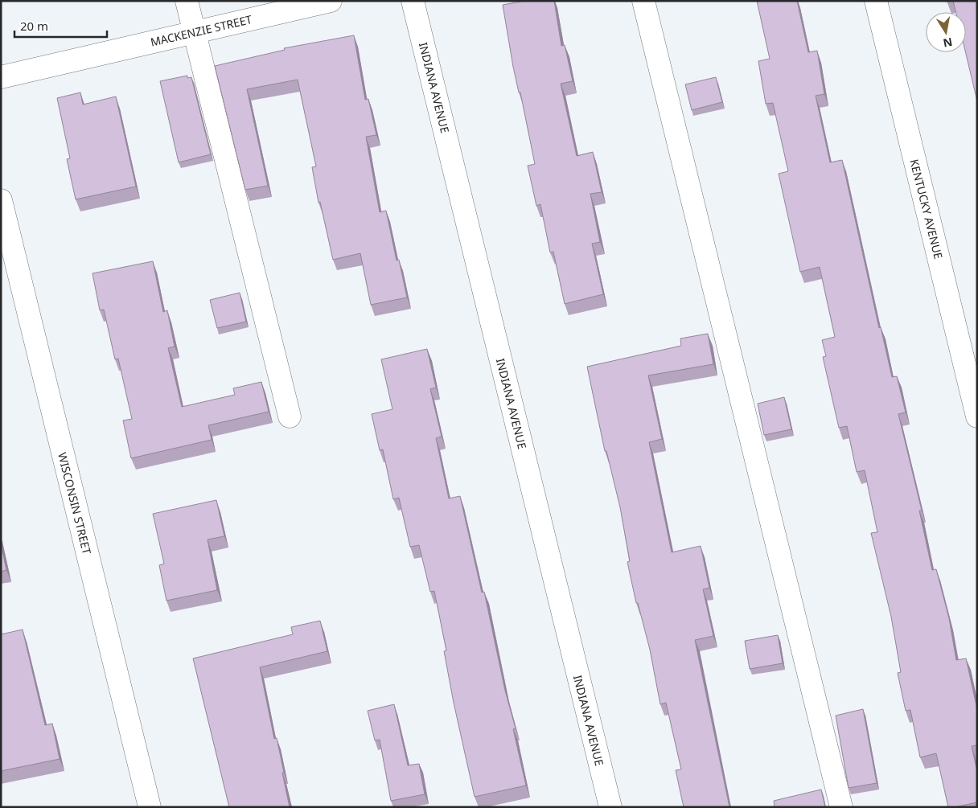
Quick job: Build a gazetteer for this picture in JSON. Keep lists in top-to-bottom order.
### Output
{
  "streets": {
    "street": [
      "MACKENZIE STREET",
      "INDIANA AVENUE",
      "KENTUCKY AVENUE",
      "WISCONSIN STREET"
    ]
  },
  "scale_bar": "20 m",
  "north": "bottom"
}
